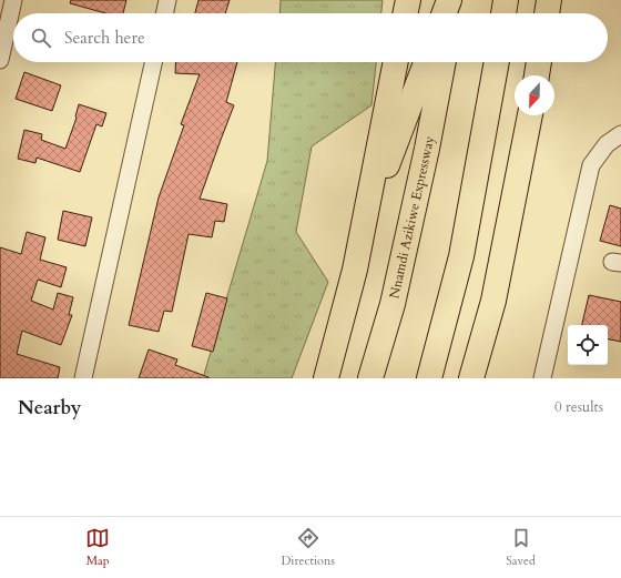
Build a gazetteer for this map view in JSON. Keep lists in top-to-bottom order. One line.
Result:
{"streets":{"highway":["Nnamdi Azikiwe Expressway"]},"north":"bottom","page":{"search":"Search here","heading":["Nearby","0 results"],"nav":["Map","Directions","Saved"]}}
